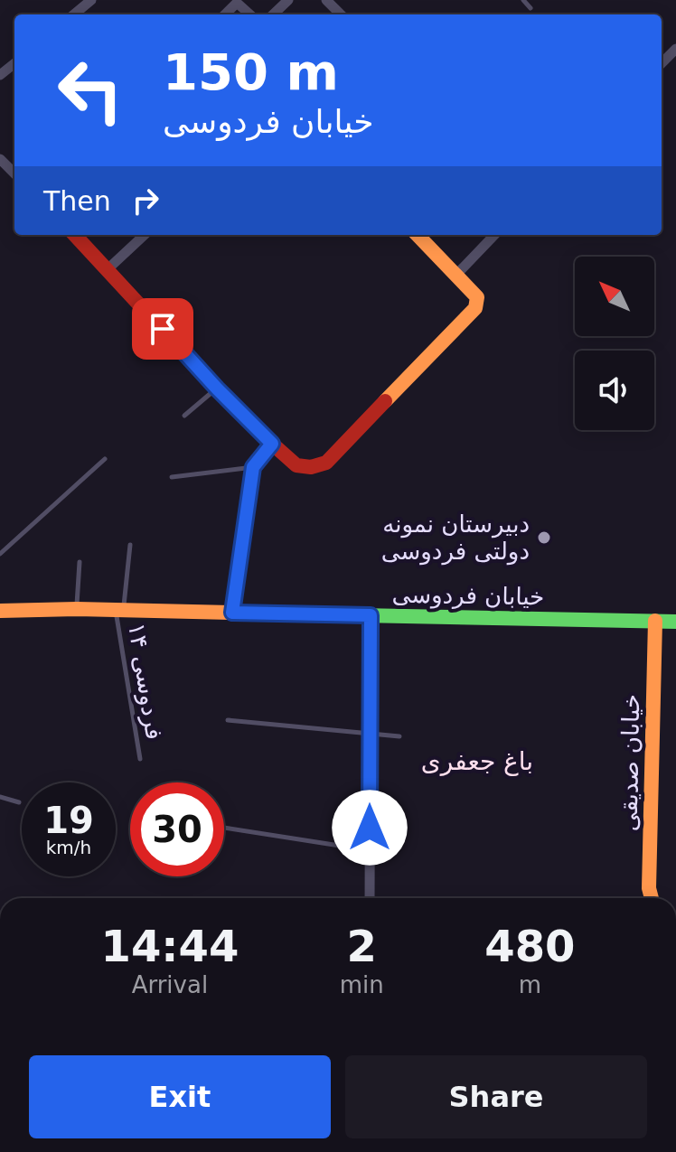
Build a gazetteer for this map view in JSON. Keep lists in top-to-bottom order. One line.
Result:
{"streets":{"street":["خیابان فردوسی","خیابان صدیقی"],"lane":["فردوسی ۱۴"]},"crossings":[["خیابان فردوسی","فردوسی ۱۴"],["خیابان فردوسی","خیابان صدیقی"]],"districts":["باغ جعفری"],"places":["دبیرستان نمونه دولتی فردوسی"],"north":"top left","page":{"turn":["150 m","خیابان فردوسی"],"then":"Then","speed":"19 km/h","limit":"30","eta":["14:44","Arrival","2","min","480","m"],"buttons":["Exit","Share"]}}
